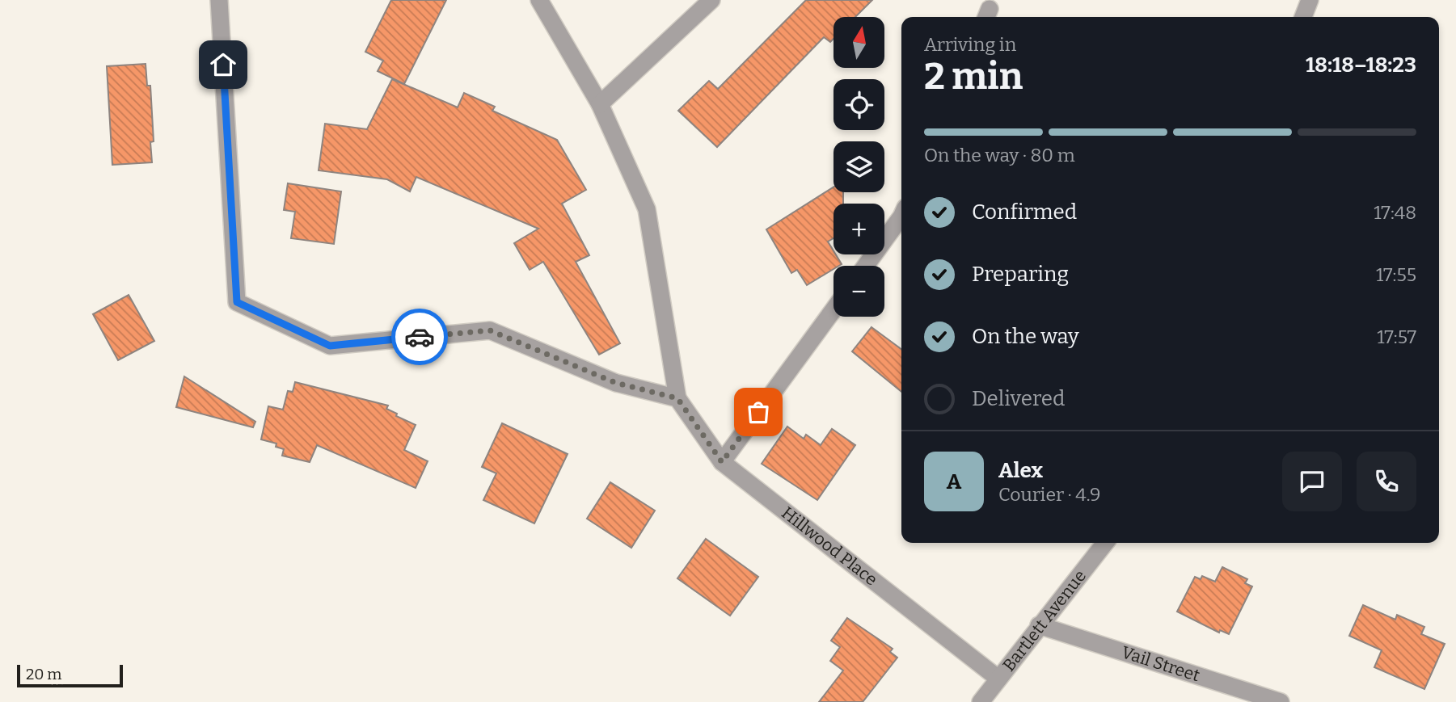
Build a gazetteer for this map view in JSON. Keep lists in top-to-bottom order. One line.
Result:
{"streets":{"street":["Hillwood Place","Bartlett Avenue","Vail Street"]},"crossings":[["Hillwood Place","Bartlett Avenue"],["Bartlett Avenue","Vail Street"]],"scale_bar":"20 m","north":"top","page":{"map_buttons":["+","−"],"heading":["2 min","Arriving in","18:18–18:23"],"panel":["Alex","Courier · 4.9"],"bar":"On the way · 80 m","list":[["Confirmed","17:48"],["Preparing","17:55"],["On the way","17:57"],"Delivered"],"round":"A","scale":"20 m"}}
